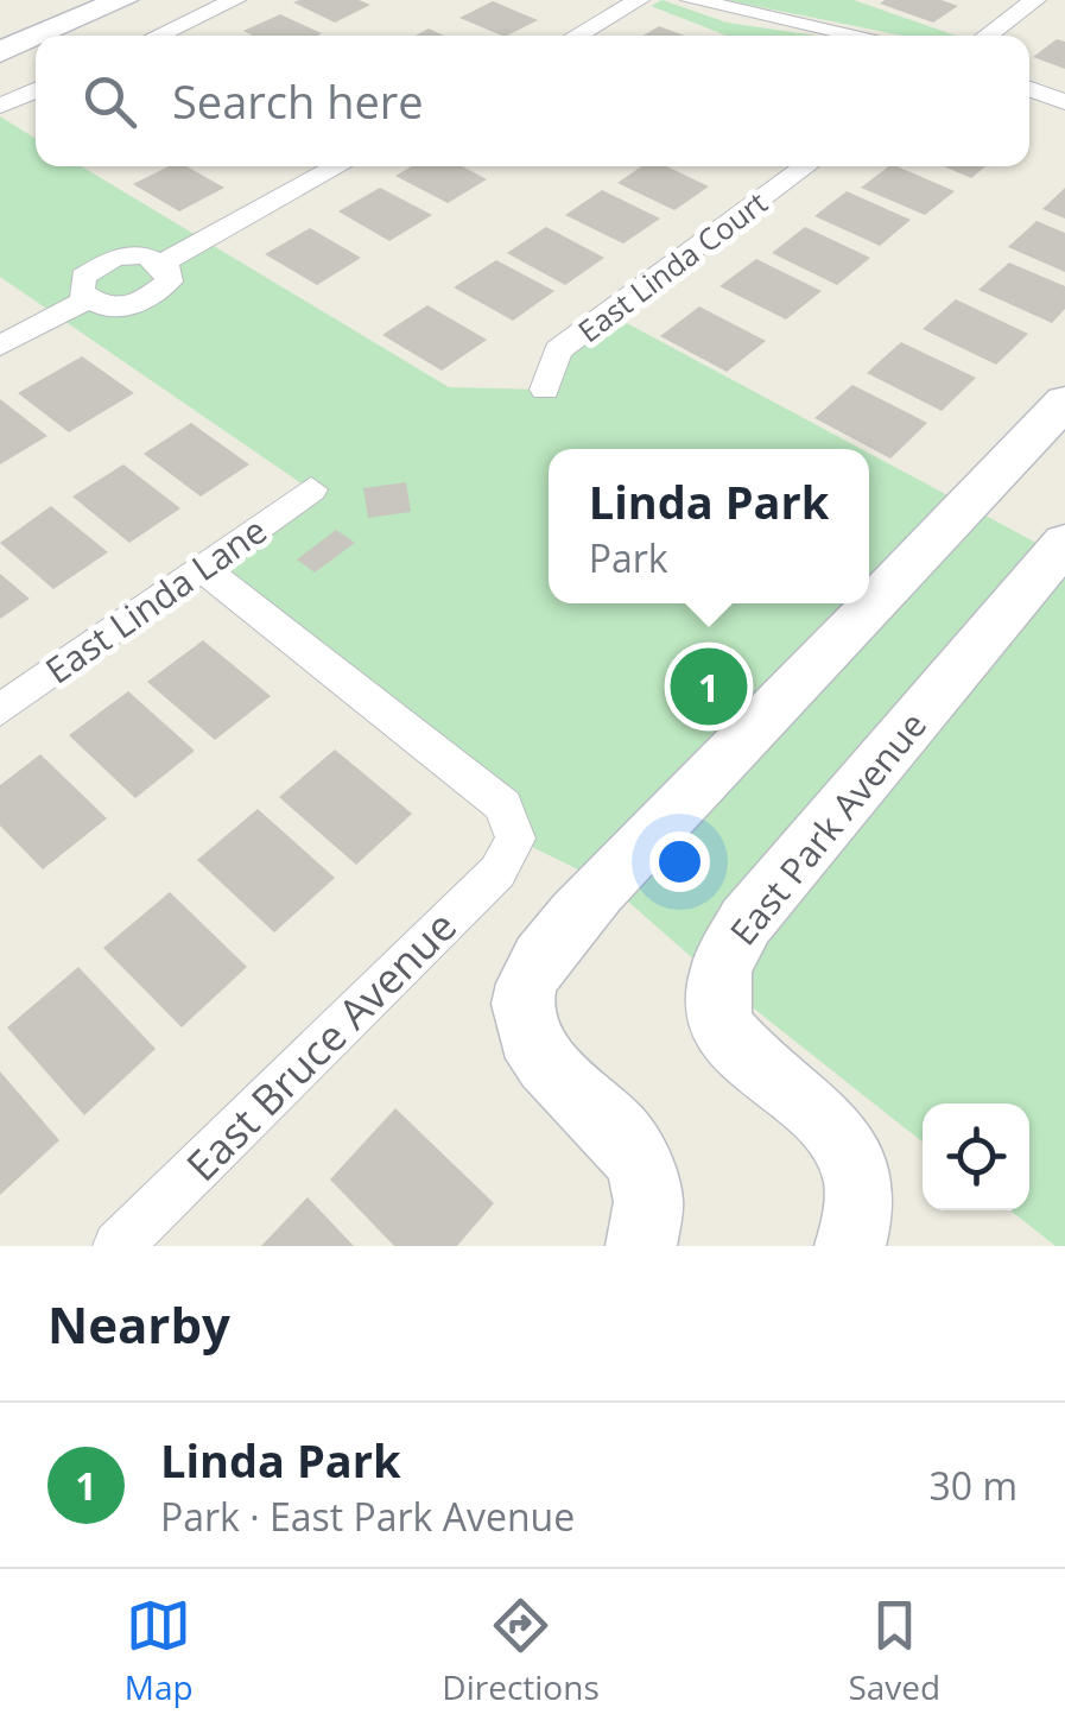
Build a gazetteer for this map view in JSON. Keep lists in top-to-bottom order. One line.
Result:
{"streets":{"street":["East Linda Court","East Linda Lane","East Park Avenue","East Bruce Avenue"]},"crossings":[["East Linda Lane","East Bruce Avenue"]],"page":{"search":"Search here","popup":["Linda Park","Park"],"pins":"1","heading":"Nearby","list":[{"mark":"1","name":"Linda Park","note":"Park · East Park Avenue","value":"30 m"}],"nav":["Map","Directions","Saved"]}}
